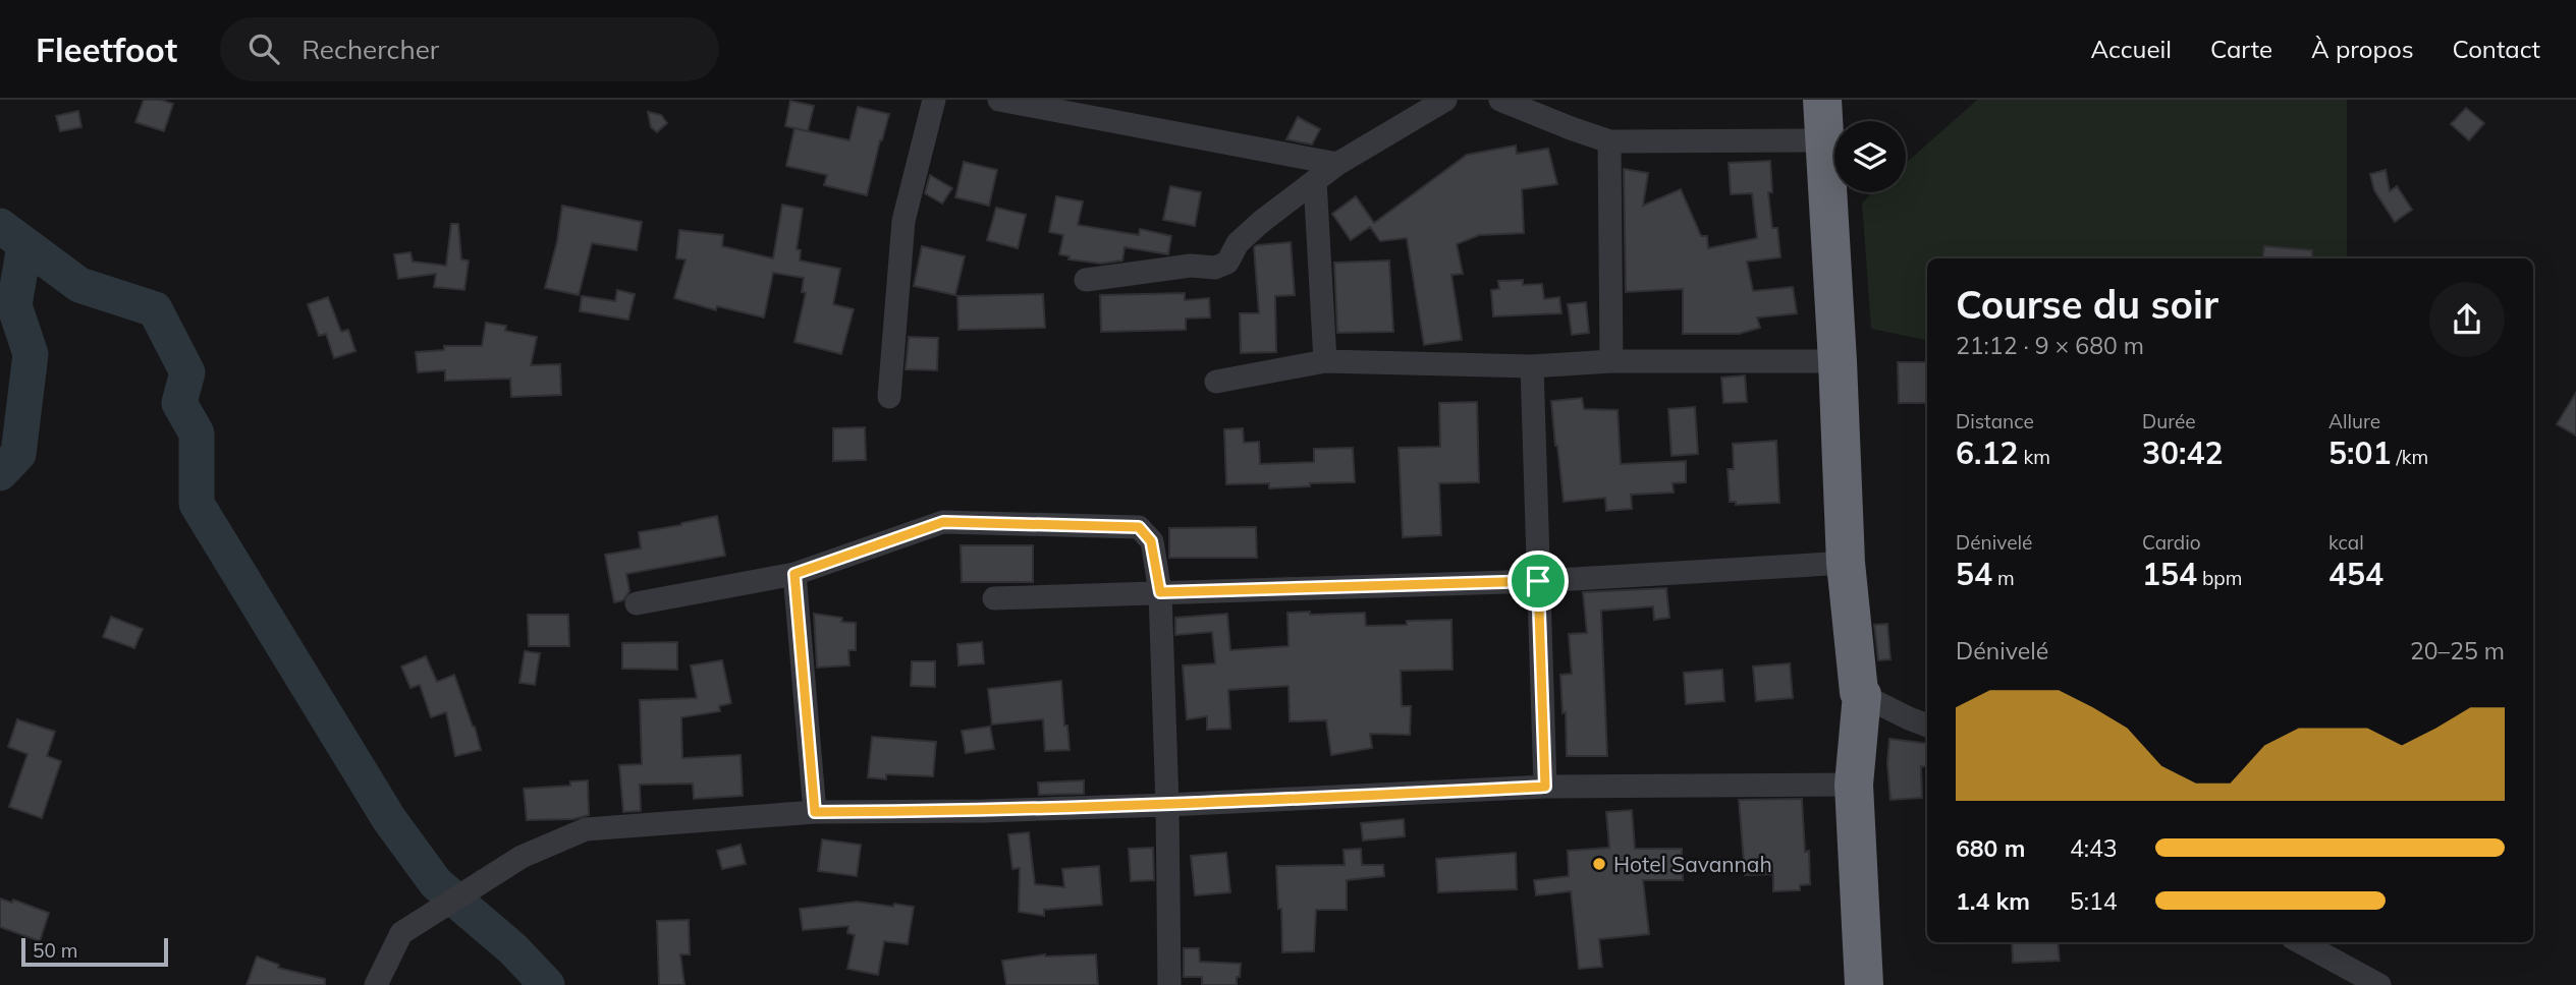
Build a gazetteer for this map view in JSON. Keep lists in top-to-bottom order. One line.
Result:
{"places":["Hotel Savannah"],"scale_bar":"50 m","page":{"header":"Fleetfoot","search":"Rechercher","nav":["Accueil","Carte","À propos","Contact"],"heading":["Course du soir","21:12 · 9 × 680 m"],"stats":[["Distance","6.12 km"],["Durée","30:42"],["Allure","5:01 /km"],["Dénivelé","54 m"],["Cardio","154 bpm"],["kcal","454"]],"chart":["Dénivelé","20–25 m"],"list":[{"name":"680 m","note":"4:43"},{"name":"1.4 km","note":"5:14"}],"scale":"50 m"}}
